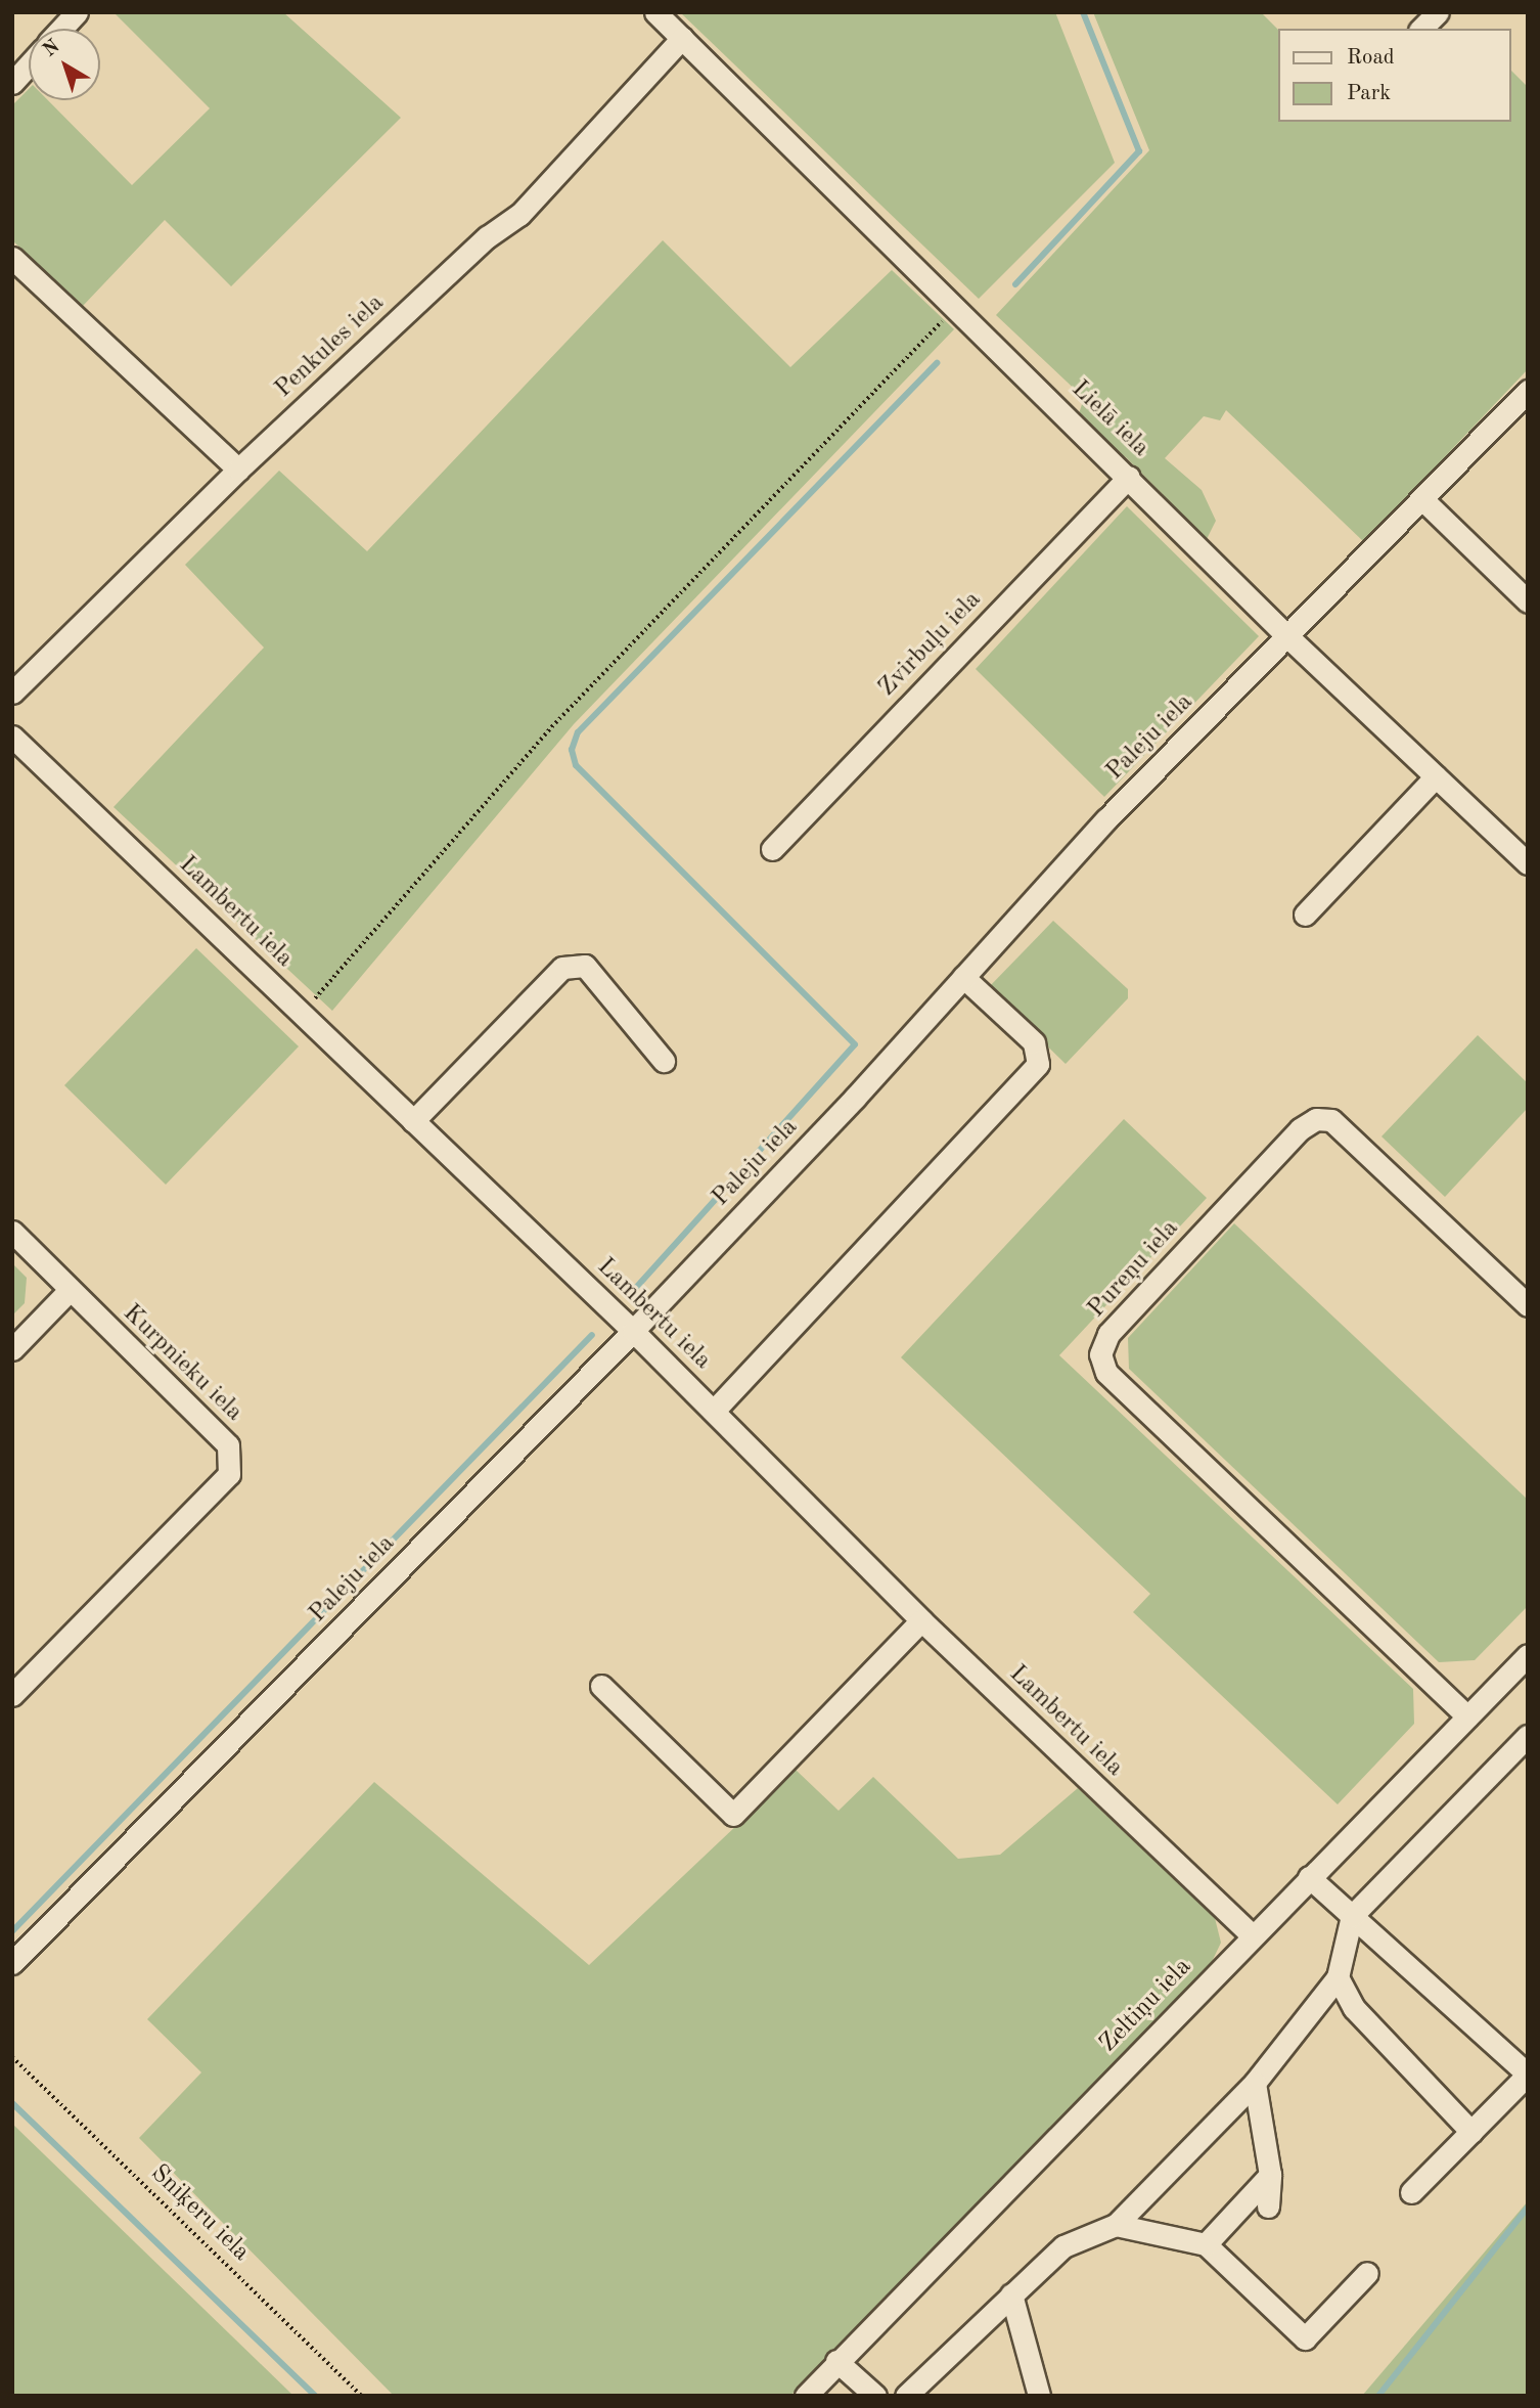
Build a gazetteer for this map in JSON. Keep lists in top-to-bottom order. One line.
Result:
{"streets":{"street":["Penkules iela","Lielā iela","Zvirbuļu iela","Paleju iela","Lambertu iela","Pureņu iela","Kurpnieku iela","Zeltiņu iela"],"path":["Sniķeru iela"]},"crossings":[["Penkules iela","Lielā iela"],["Lielā iela","Zvirbuļu iela"],["Lielā iela","Paleju iela"],["Paleju iela","Lambertu iela"],["Lambertu iela","Zeltiņu iela"],["Pureņu iela","Zeltiņu iela"]],"legend":["Road","Park"],"north":"top left"}
